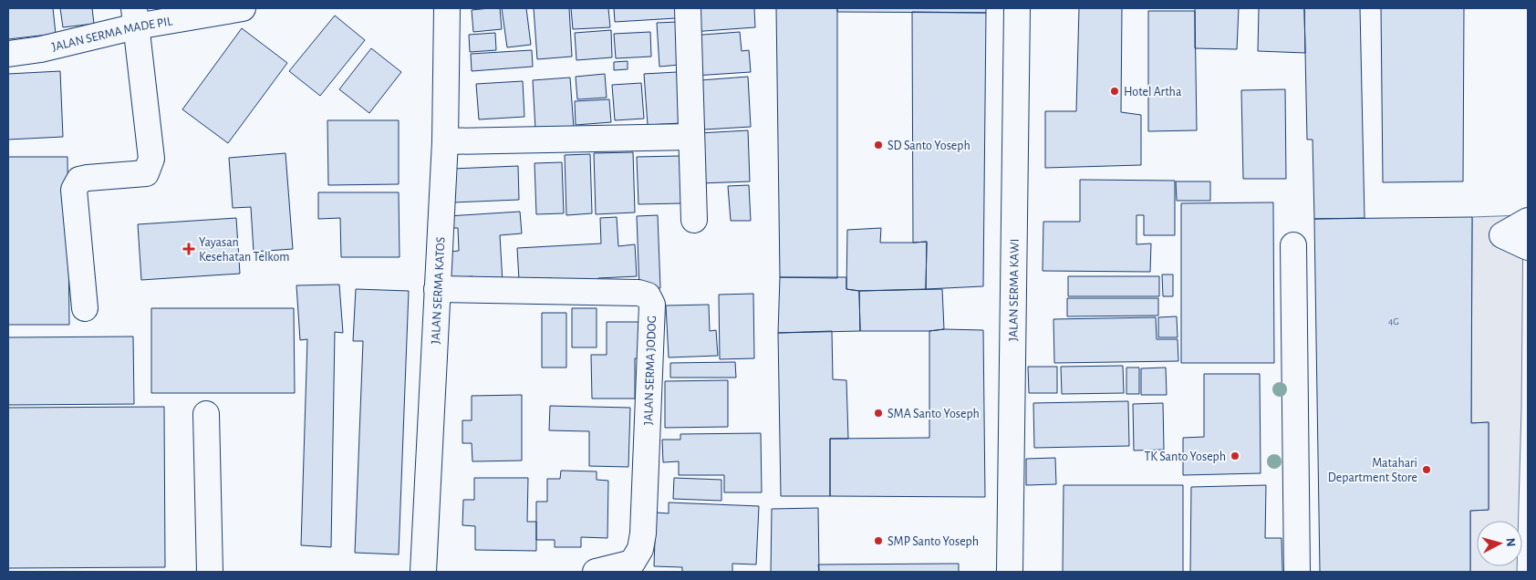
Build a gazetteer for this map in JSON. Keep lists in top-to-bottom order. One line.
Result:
{"streets":{"street":["JALAN SERMA MADE PIL","JALAN SERMA KATOS","JALAN SERMA KAWI","JALAN SERMA JODOG"]},"crossings":[["JALAN SERMA KATOS","JALAN SERMA JODOG"]],"places":{"other":["Hotel Artha","SD Santo Yoseph","SMA Santo Yoseph","TK Santo Yoseph","Matahari Department Store","SMP Santo Yoseph"],"health":["Yayasan Kesehatan Telkom"]},"house_numbers":["4G"],"north":"right"}
